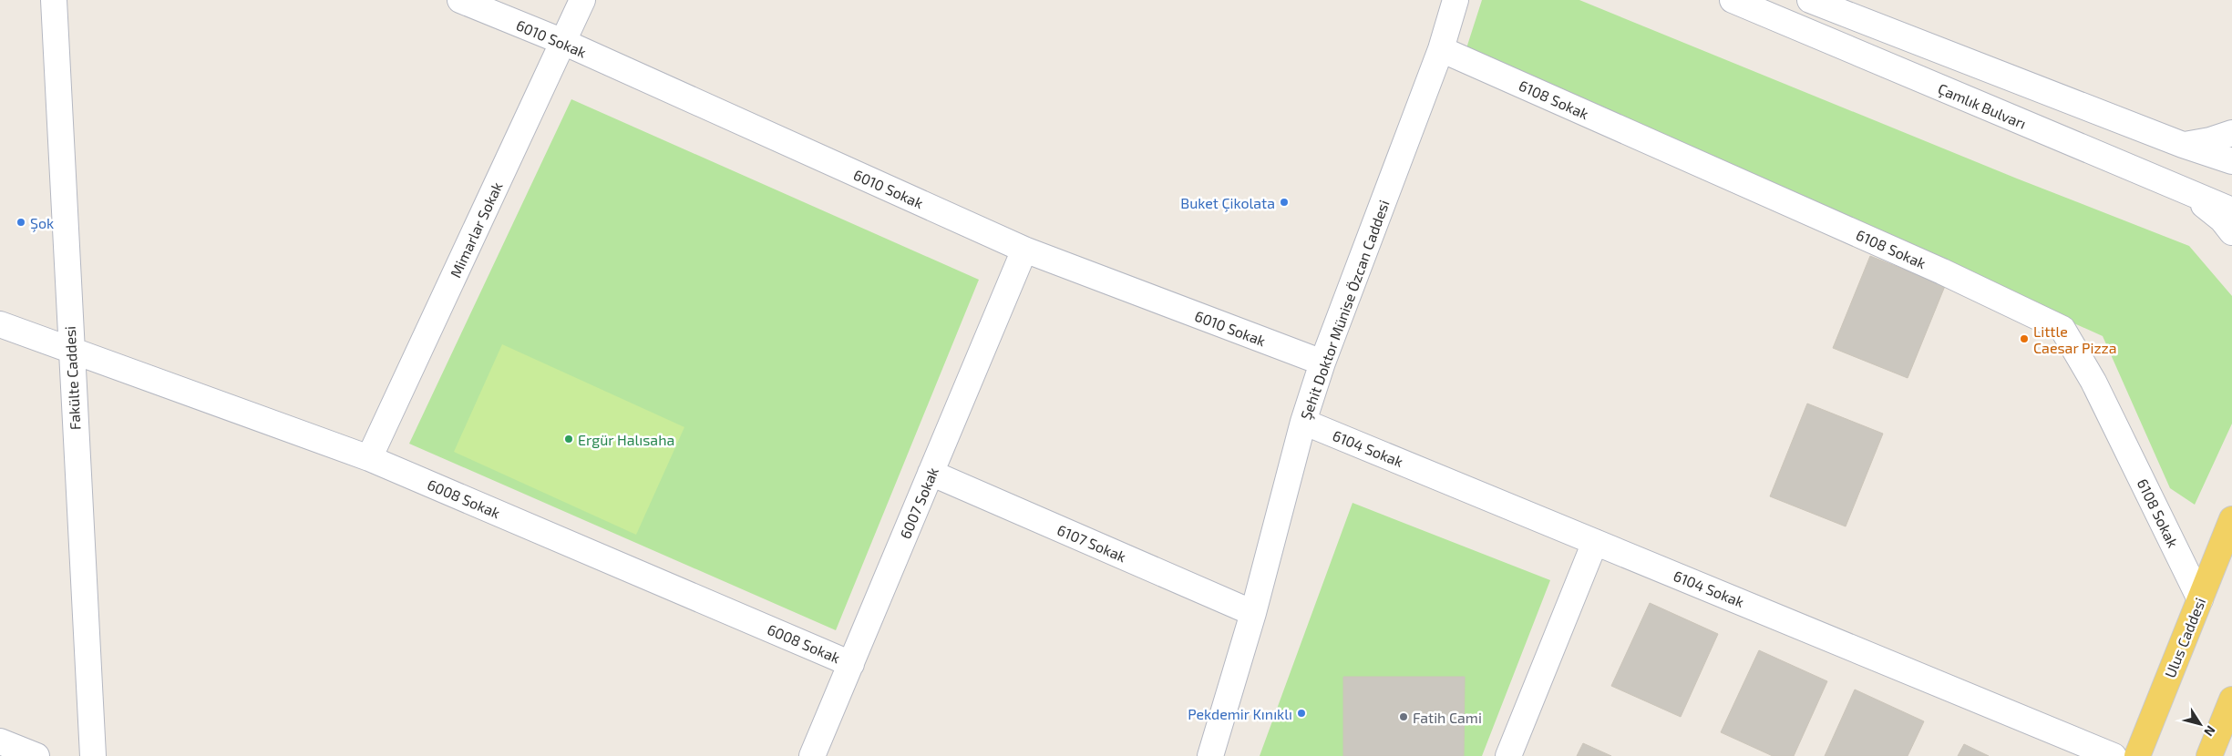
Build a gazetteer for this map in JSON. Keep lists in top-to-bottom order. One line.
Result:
{"streets":{"main road":["Ulus Caddesi"],"street":["6010 Sokak","6108 Sokak","Çamlık Bulvarı","Mimarlar Sokak","Şehit Doktor Münise Özcan Caddesi","Fakülte Caddesi","6104 Sokak","6008 Sokak","6007 Sokak","6107 Sokak"]},"crossings":[["6010 Sokak","Mimarlar Sokak"],["6010 Sokak","Şehit Doktor Münise Özcan Caddesi"],["6010 Sokak","6007 Sokak"],["6108 Sokak","Şehit Doktor Münise Özcan Caddesi"],["6108 Sokak","Ulus Caddesi"],["Mimarlar Sokak","6008 Sokak"],["Şehit Doktor Münise Özcan Caddesi","6104 Sokak"],["Şehit Doktor Münise Özcan Caddesi","6107 Sokak"],["Fakülte Caddesi","6008 Sokak"],["6008 Sokak","6007 Sokak"],["6007 Sokak","6107 Sokak"]],"places":["Buket Çikolata","Şok","Little Caesar Pizza","Ergür Halısaha","Pekdemir Kınıklı","Fatih Cami"],"north":"bottom right"}
